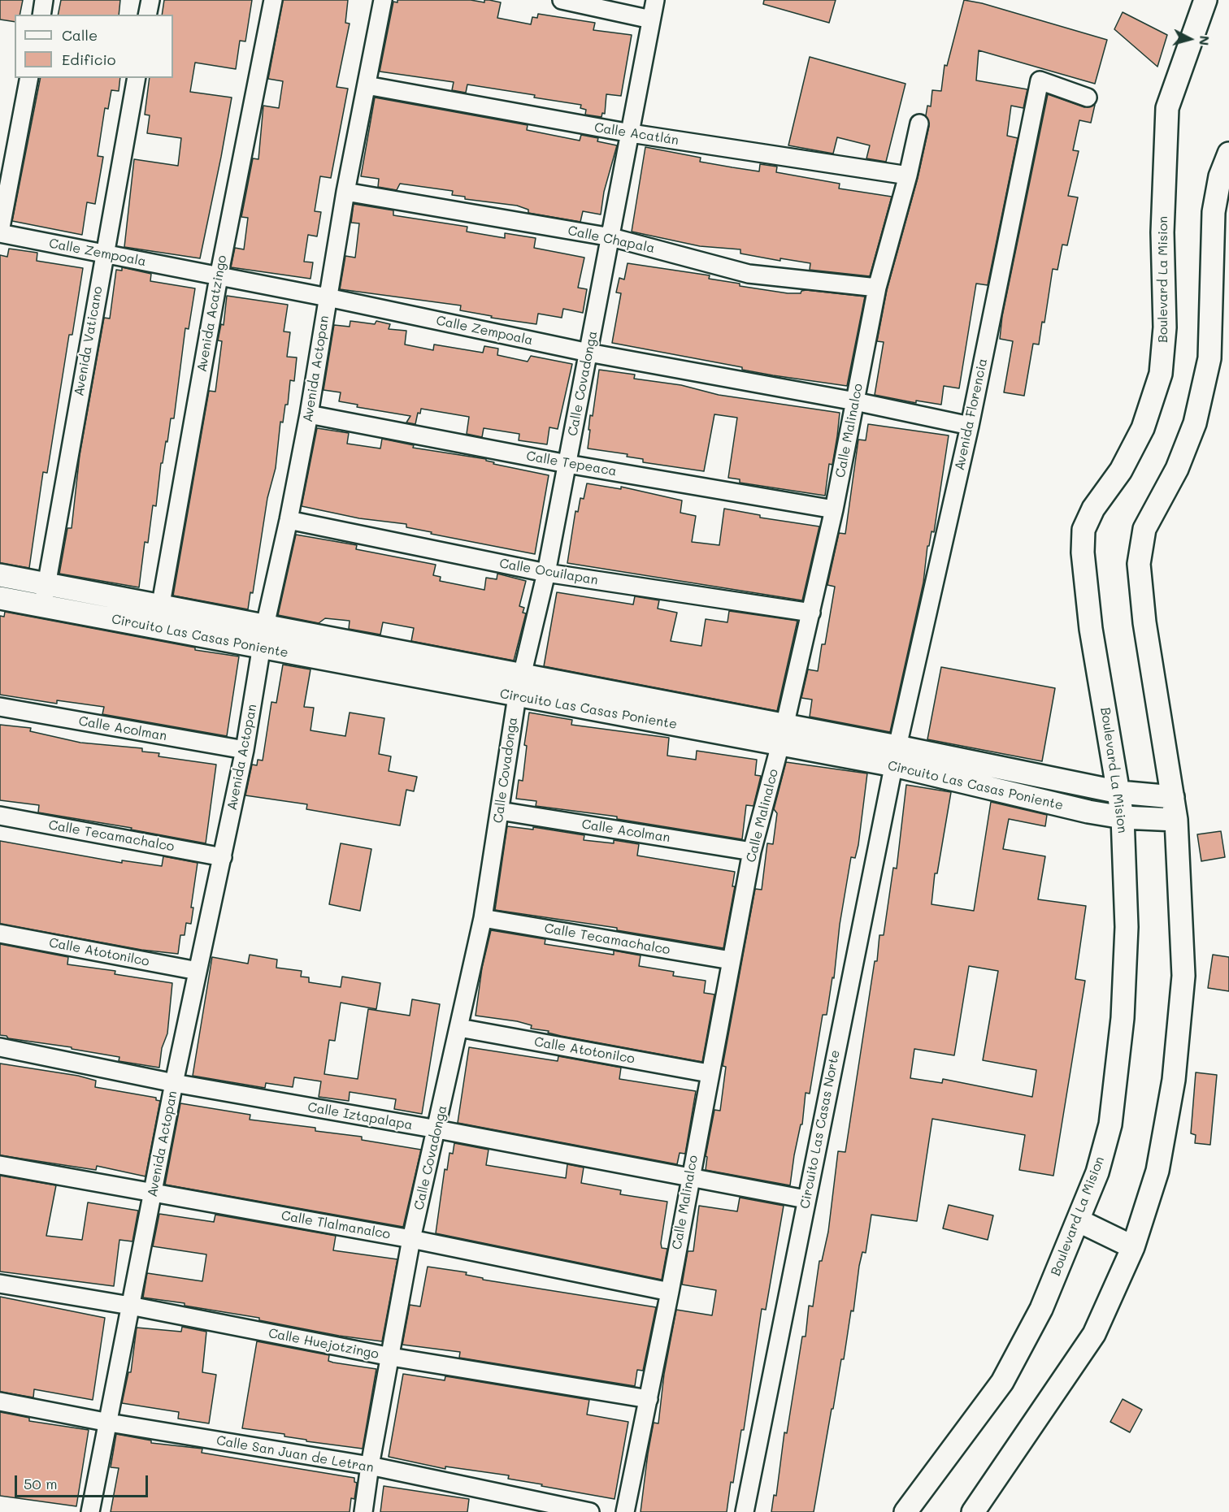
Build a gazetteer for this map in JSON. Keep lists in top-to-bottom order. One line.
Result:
{"streets":{"street":["Calle Acatlán","Calle Chapala","Calle Zempoala","Boulevard La Mision","Avenida Acatzingo","Avenida Vaticano","Avenida Actopan","Calle Covadonga","Avenida Florencia","Calle Malinalco","Calle Tepeaca","Calle Ocuilapan","Circuito Las Casas Poniente","Calle Acolman","Calle Tecamachalco","Calle Atotonilco","Calle Iztapalapa","Circuito Las Casas Norte","Calle Tlalmanalco","Calle Huejotzingo","Calle San Juan de Letran"]},"crossings":[["Calle Acatlán","Avenida Actopan"],["Calle Acatlán","Calle Covadonga"],["Calle Acatlán","Calle Malinalco"],["Calle Chapala","Avenida Actopan"],["Calle Chapala","Calle Covadonga"],["Calle Chapala","Calle Malinalco"],["Calle Zempoala","Avenida Acatzingo"],["Calle Zempoala","Avenida Vaticano"],["Calle Zempoala","Avenida Actopan"],["Calle Zempoala","Calle Covadonga"],["Calle Zempoala","Avenida Florencia"],["Calle Zempoala","Calle Malinalco"],["Boulevard La Mision","Circuito Las Casas Poniente"],["Avenida Acatzingo","Circuito Las Casas Poniente"],["Avenida Vaticano","Circuito Las Casas Poniente"],["Avenida Actopan","Calle Tepeaca"],["Avenida Actopan","Calle Ocuilapan"],["Avenida Actopan","Circuito Las Casas Poniente"],["Avenida Actopan","Calle Acolman"],["Avenida Actopan","Calle Tecamachalco"],["Avenida Actopan","Calle Atotonilco"],["Avenida Actopan","Calle Iztapalapa"],["Avenida Actopan","Calle Tlalmanalco"],["Avenida Actopan","Calle Huejotzingo"],["Avenida Actopan","Calle San Juan de Letran"],["Calle Covadonga","Calle Tepeaca"],["Calle Covadonga","Calle Ocuilapan"],["Calle Covadonga","Circuito Las Casas Poniente"],["Calle Covadonga","Calle Acolman"],["Calle Covadonga","Calle Tecamachalco"],["Calle Covadonga","Calle Atotonilco"],["Calle Covadonga","Calle Iztapalapa"],["Calle Covadonga","Calle Tlalmanalco"],["Calle Covadonga","Calle Huejotzingo"],["Calle Covadonga","Calle San Juan de Letran"],["Avenida Florencia","Circuito Las Casas Poniente"],["Avenida Florencia","Circuito Las Casas Norte"],["Calle Malinalco","Calle Tepeaca"],["Calle Malinalco","Calle Ocuilapan"],["Calle Malinalco","Circuito Las Casas Poniente"],["Calle Malinalco","Calle Acolman"],["Calle Malinalco","Calle Tecamachalco"],["Calle Malinalco","Calle Atotonilco"],["Calle Malinalco","Calle Iztapalapa"],["Calle Malinalco","Calle Tlalmanalco"],["Calle Malinalco","Calle Huejotzingo"],["Circuito Las Casas Poniente","Circuito Las Casas Norte"],["Calle Iztapalapa","Circuito Las Casas Norte"]],"legend":["Calle","Edificio"],"scale_bar":"50 m","north":"right"}
